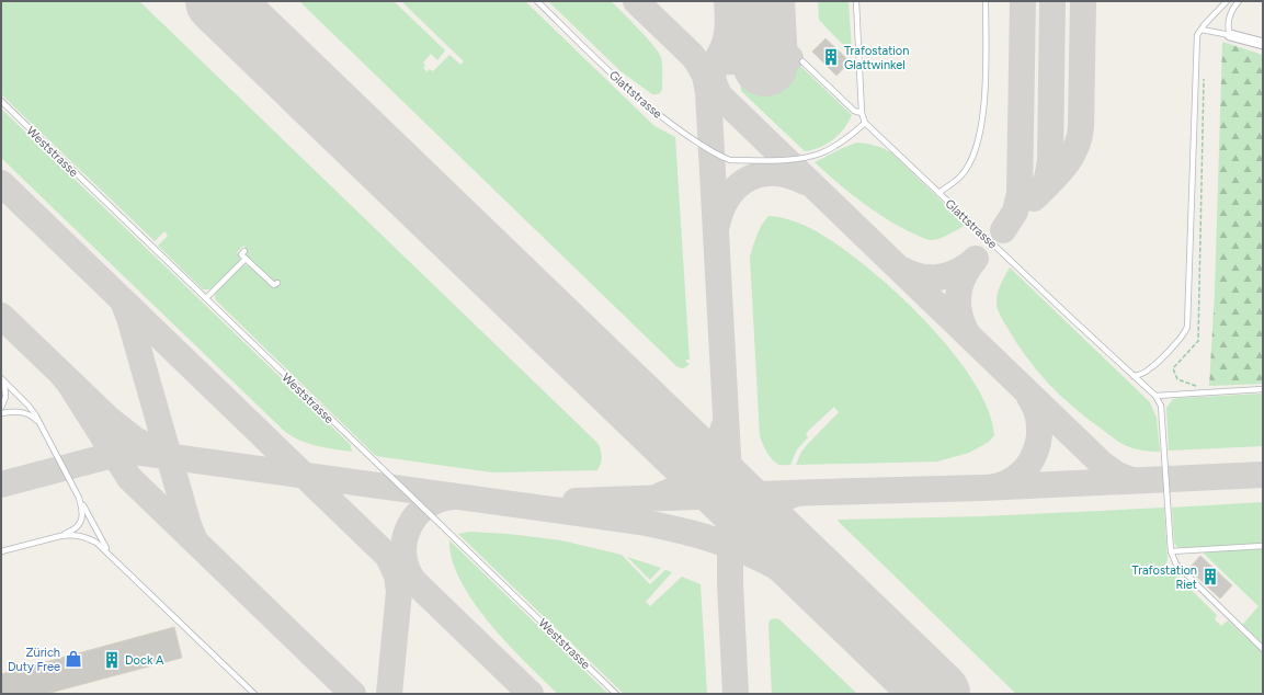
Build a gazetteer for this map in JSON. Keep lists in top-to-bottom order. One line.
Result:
{"streets":{"lane":["Glattstrasse","Weststrasse"]},"places":{"building":["Trafostation Glattwinkel","Trafostation Riet","Dock A"],"shop":["Zürich Duty Free"]}}
